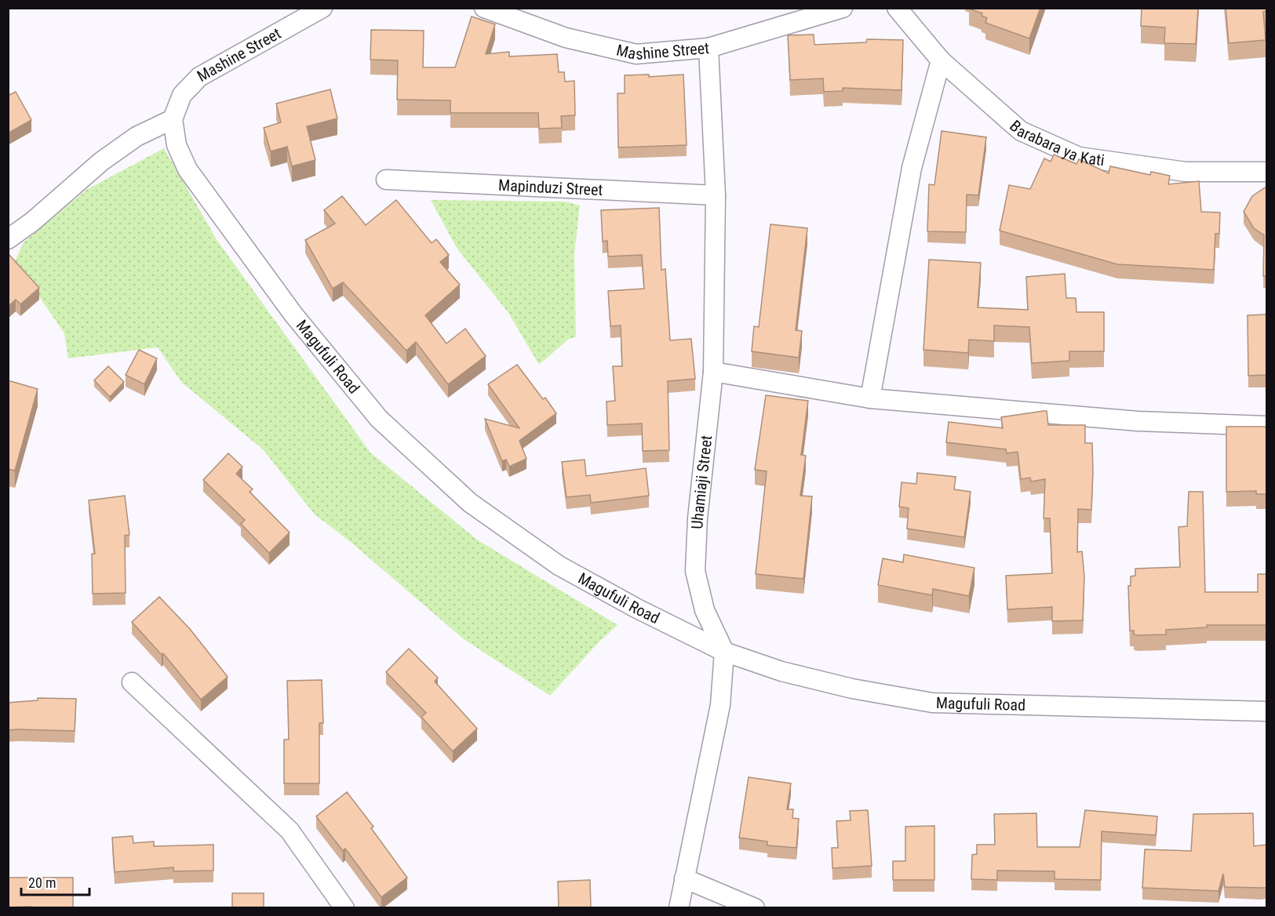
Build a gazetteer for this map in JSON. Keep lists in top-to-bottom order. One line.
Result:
{"streets":{"street":["Mashine Street","Barabara ya Kati","Mapinduzi Street","Magufuli Road","Uhamiaji Street"]},"crossings":[["Mashine Street","Magufuli Road"],["Mashine Street","Uhamiaji Street"],["Mapinduzi Street","Uhamiaji Street"],["Magufuli Road","Uhamiaji Street"]],"scale_bar":"20 m"}
